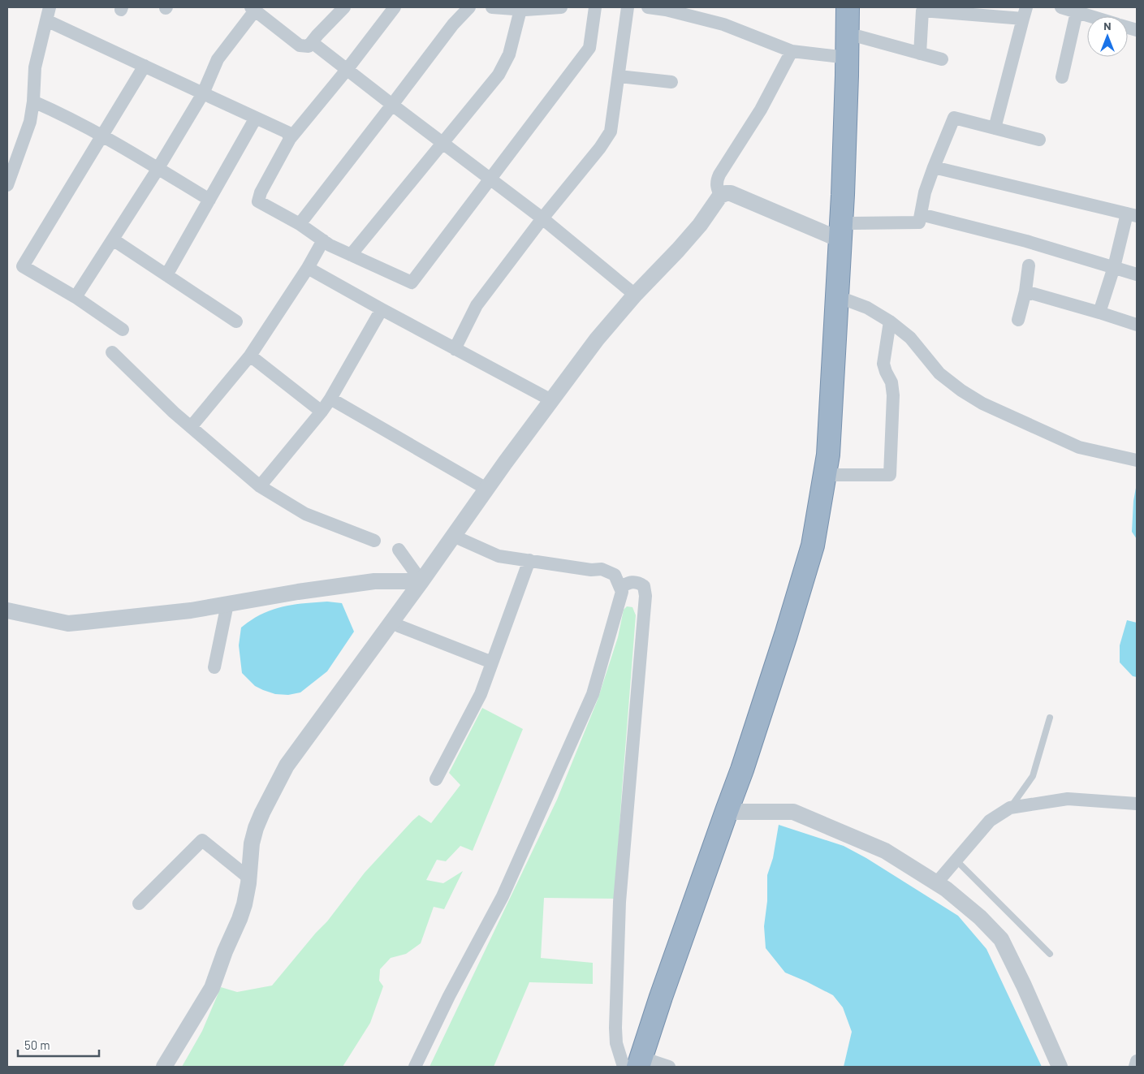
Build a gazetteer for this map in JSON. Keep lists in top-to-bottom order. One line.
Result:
{"scale_bar":"50 m","north":"top"}
